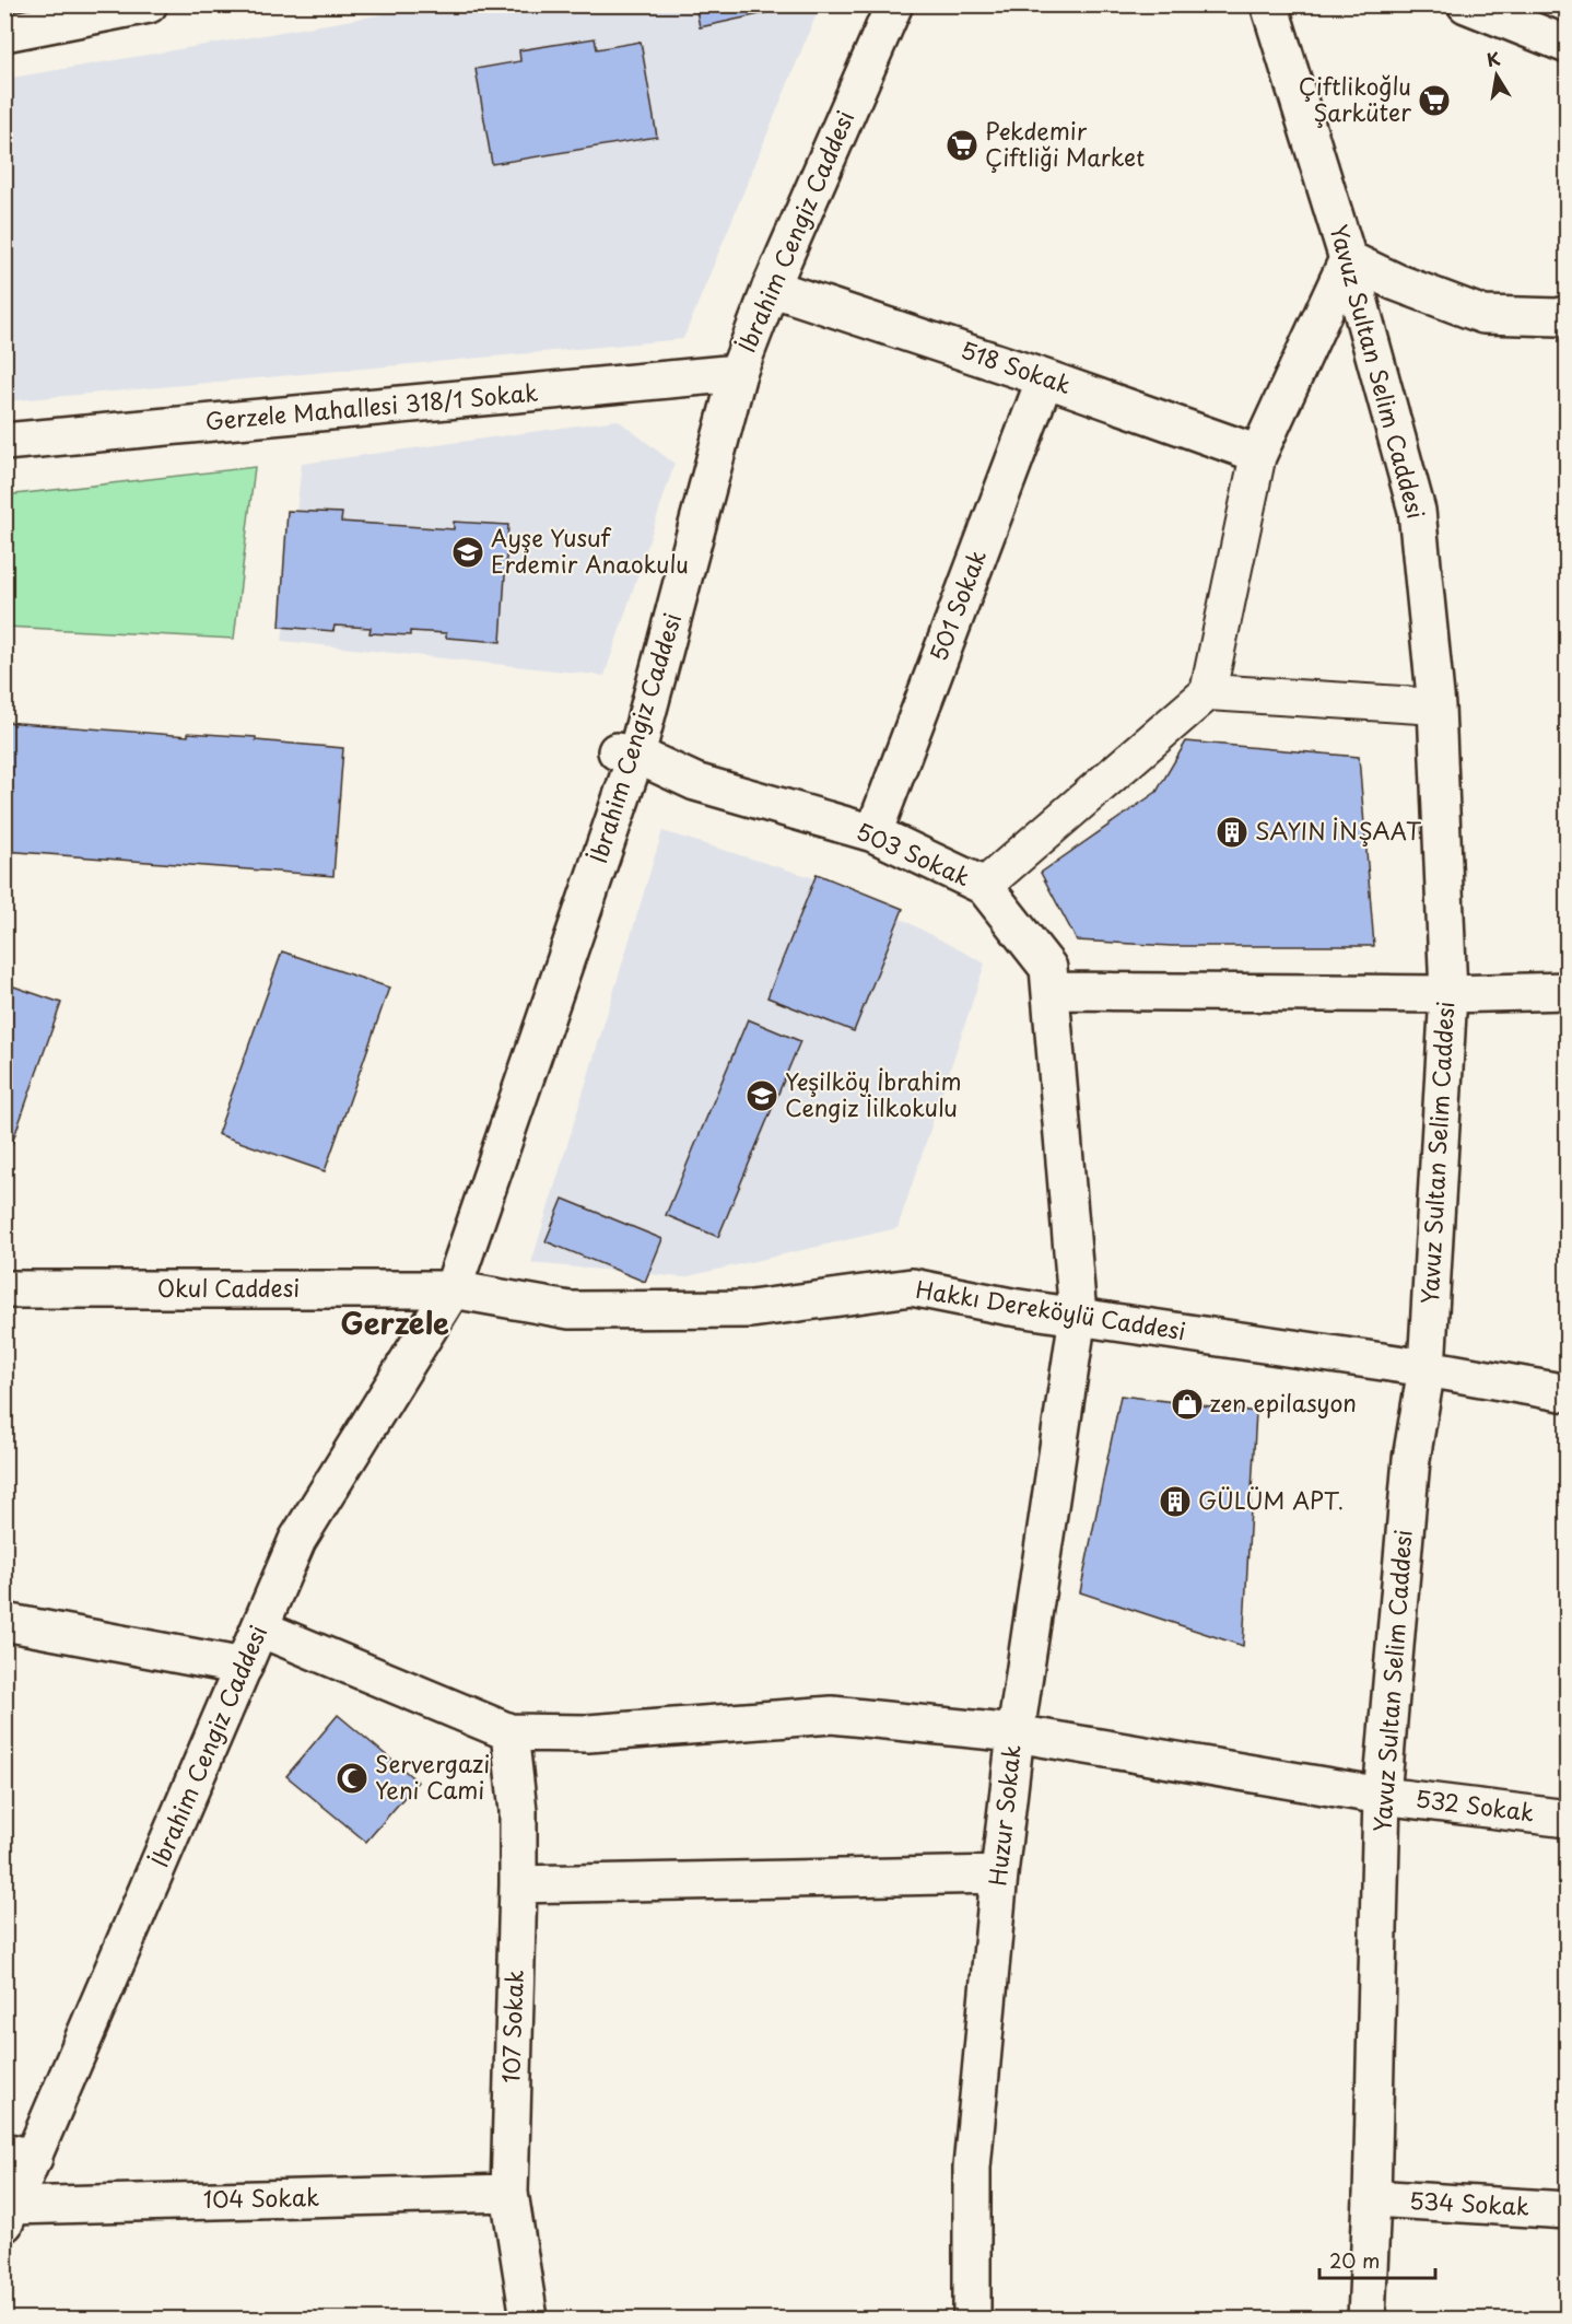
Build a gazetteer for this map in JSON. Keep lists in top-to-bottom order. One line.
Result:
{"streets":{"street":["İbrahim Cengiz Caddesi","518 Sokak","Yavuz Sultan Selim Caddesi","Gerzele Mahallesi 318/1 Sokak","501 Sokak","503 Sokak","Okul Caddesi","Hakkı Dereköylü Caddesi","532 Sokak","Huzur Sokak","107 Sokak","104 Sokak","534 Sokak"]},"crossings":[["İbrahim Cengiz Caddesi","518 Sokak"],["İbrahim Cengiz Caddesi","Gerzele Mahallesi 318/1 Sokak"],["İbrahim Cengiz Caddesi","503 Sokak"],["İbrahim Cengiz Caddesi","Okul Caddesi"],["İbrahim Cengiz Caddesi","Hakkı Dereköylü Caddesi"],["İbrahim Cengiz Caddesi","104 Sokak"],["518 Sokak","501 Sokak"],["Yavuz Sultan Selim Caddesi","Hakkı Dereköylü Caddesi"],["Yavuz Sultan Selim Caddesi","532 Sokak"],["Yavuz Sultan Selim Caddesi","534 Sokak"],["501 Sokak","503 Sokak"],["503 Sokak","Hakkı Dereköylü Caddesi"],["503 Sokak","Huzur Sokak"],["Okul Caddesi","Hakkı Dereköylü Caddesi"],["Hakkı Dereköylü Caddesi","Huzur Sokak"],["532 Sokak","Huzur Sokak"],["532 Sokak","107 Sokak"],["107 Sokak","104 Sokak"]],"districts":["Gerzele"],"places":{"supermarket":["Çiftlikoğlu Şarküter","Pekdemir Çiftliği Market"],"school or university":["Ayşe Yusuf Erdemir Anaokulu","Yeşilköy İbrahim Cengiz İilkokulu"],"building":["SAYIN İNŞAAT","GÜLÜM APT."],"shop":["zen epilasyon"],"mosque":["Servergazi Yeni Cami"]},"scale_bar":"20 m","north":"top"}
